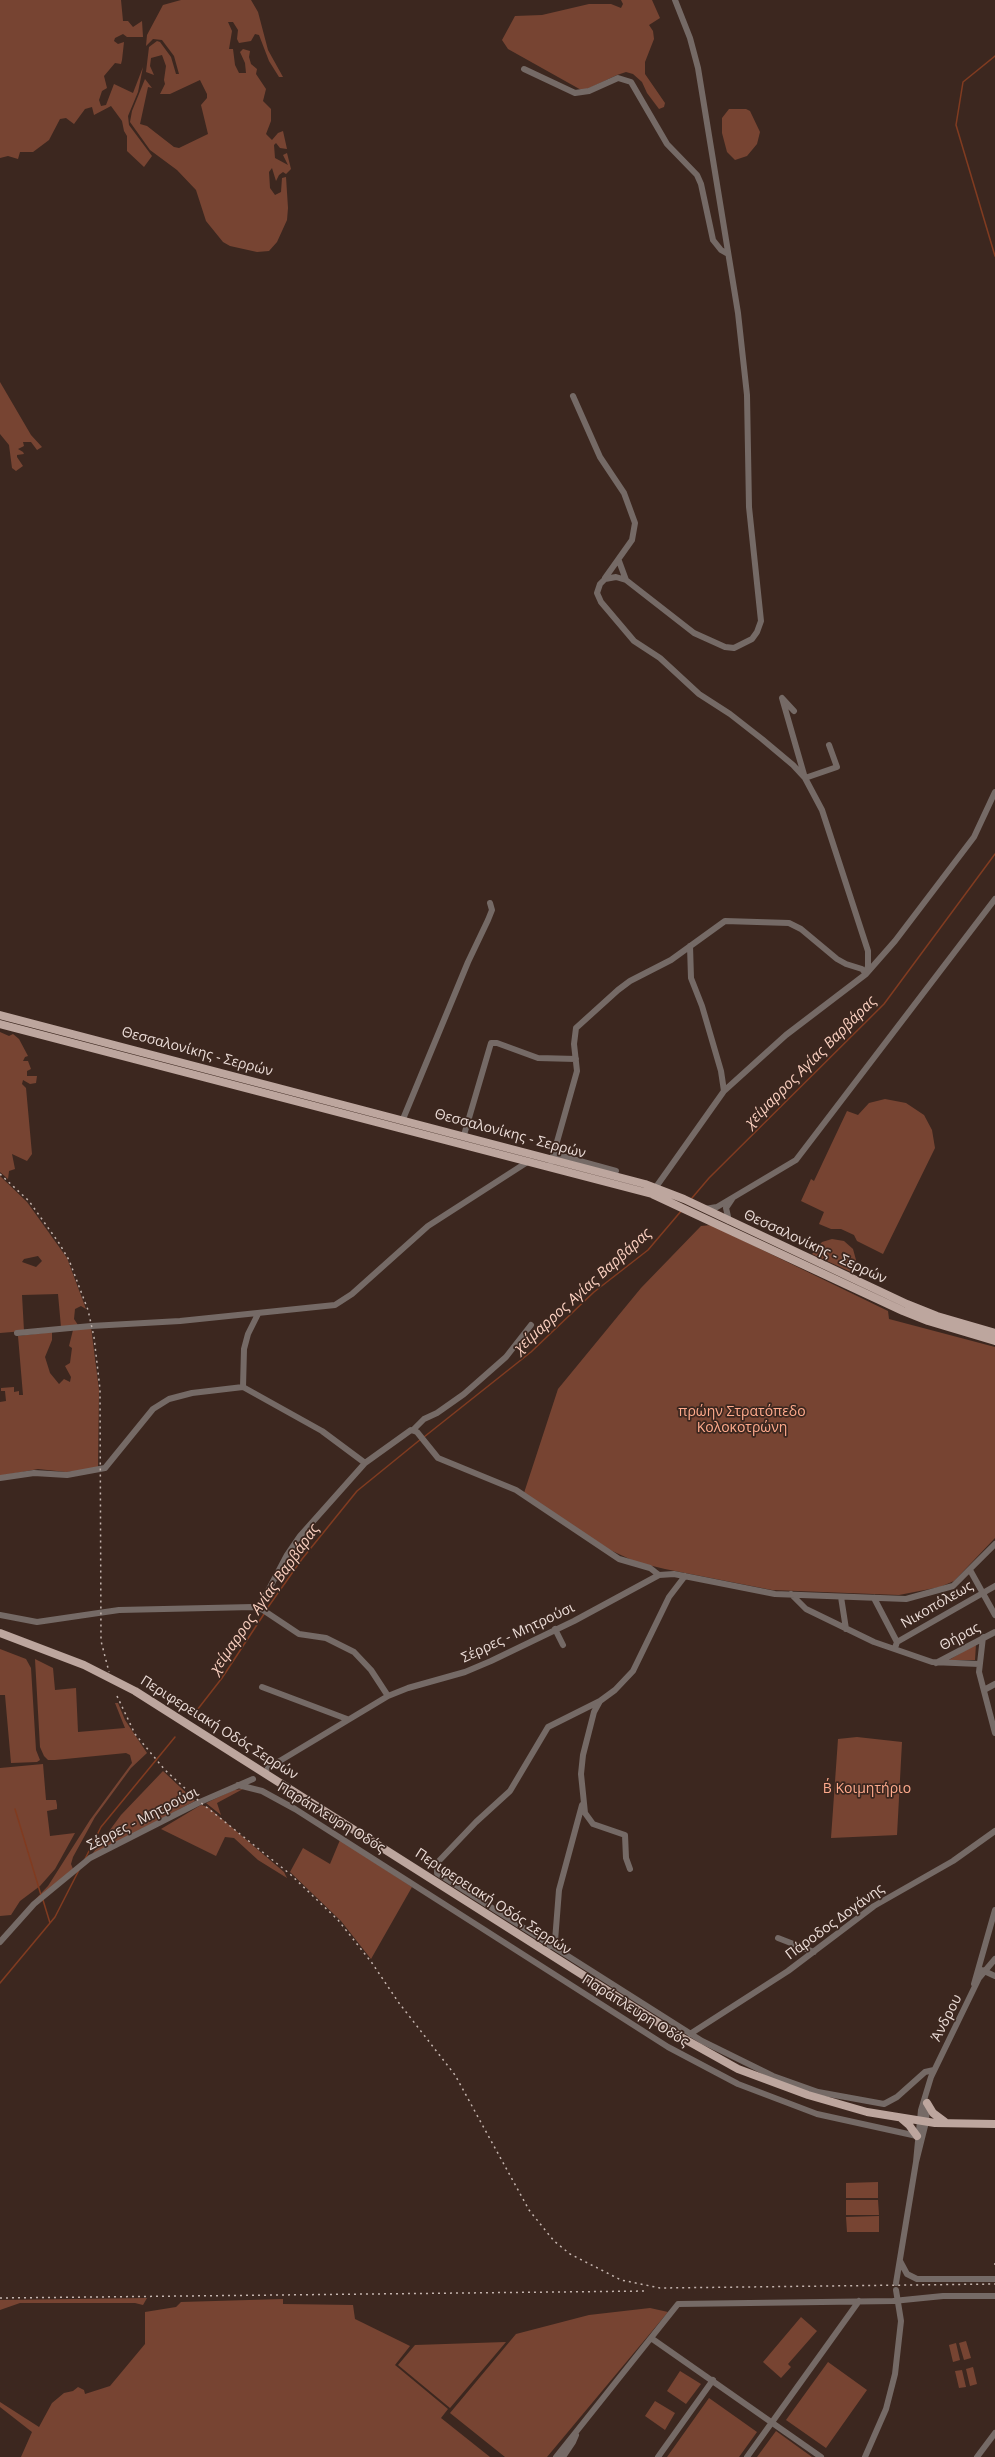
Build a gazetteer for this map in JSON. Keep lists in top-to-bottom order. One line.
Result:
{"streets":{"main road":["Θεσσαλονίκης - Σερρών","Περιφερειακή Οδός Σερρών"],"street":["Νικοπόλεως","Σέρρες - Μητρούσι","Θήρας","Παράπλευρη Οδός","Πάροδος Δογάνης","Άνδρου"]},"crossings":[["Σέρρες - Μητρούσι","Παράπλευρη Οδός"],["Περιφερειακή Οδός Σερρών","Άνδρου"]],"water":["χείμαρρος Αγίας Βαρβάρας"],"parks":["πρώην Στρατόπεδο Κολοκοτρώνη","Β΄ Κοιμητήριο"]}
